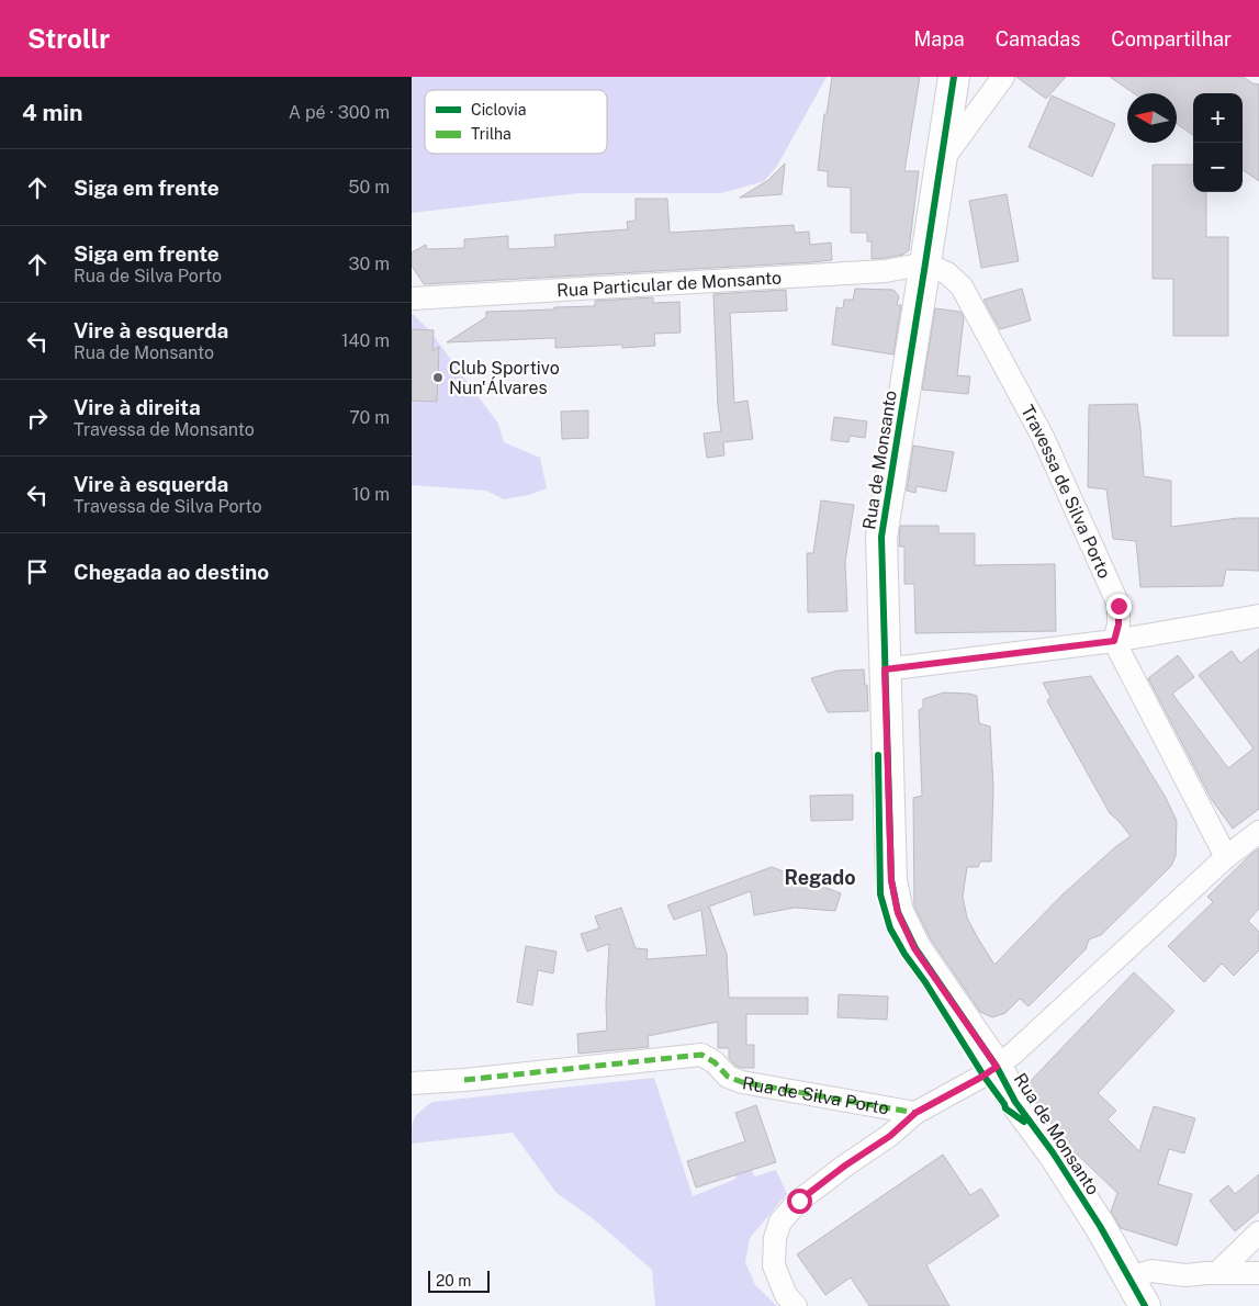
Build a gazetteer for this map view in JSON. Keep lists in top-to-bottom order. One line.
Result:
{"streets":{"street":["Rua Particular de Monsanto","Rua de Monsanto","Travessa de Silva Porto","Rua de Silva Porto"]},"crossings":[["Rua Particular de Monsanto","Rua de Monsanto"],["Rua Particular de Monsanto","Travessa de Silva Porto"],["Rua de Monsanto","Travessa de Silva Porto"]],"districts":["Regado"],"places":["Club Sportivo Nun'Álvares"],"legend":["Ciclovia","Trilha"],"scale_bar":"20 m","north":"left","page":{"header":"Strollr","nav":["Mapa","Camadas","Compartilhar"],"heading":["4 min","A pé · 300 m"],"map_buttons":["+","−"],"list":[["Siga em frente","50 m"],["Siga em frente","Rua de Silva Porto","30 m"],["Vire à esquerda","Rua de Monsanto","140 m"],["Vire à direita","Travessa de Monsanto","70 m"],["Vire à esquerda","Travessa de Silva Porto","10 m"],"Chegada ao destino"],"scale":"20 m"}}
